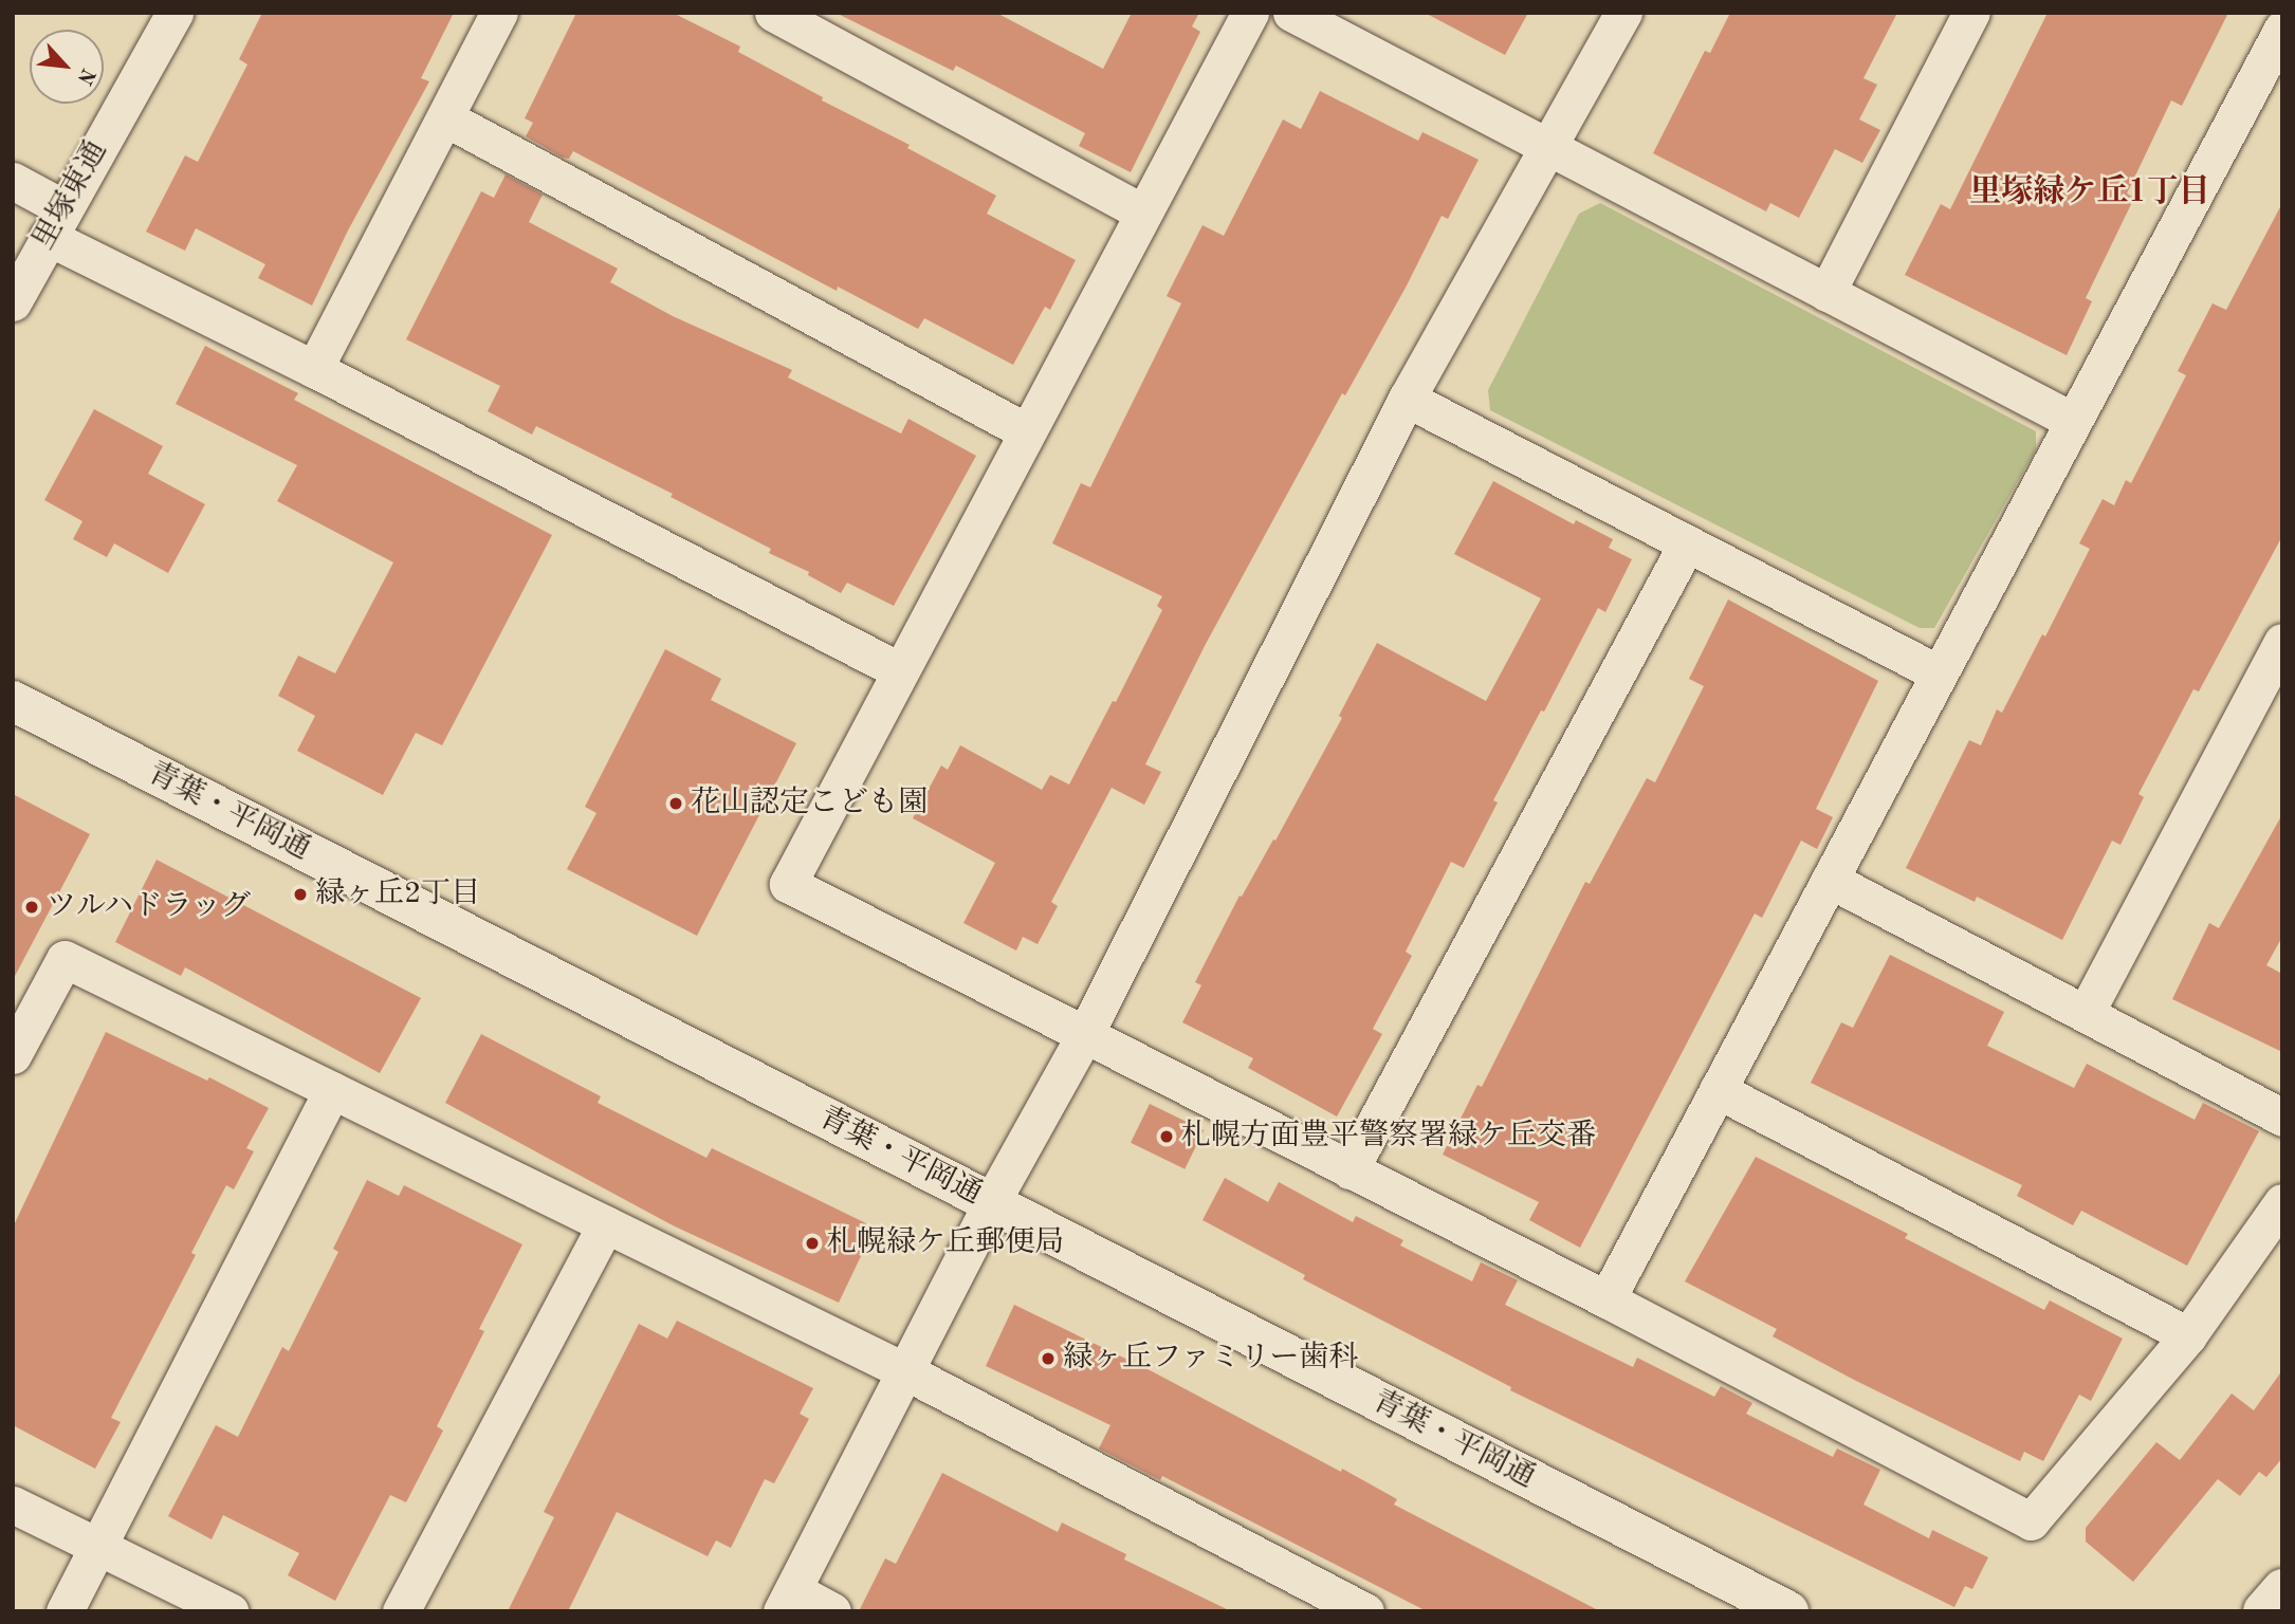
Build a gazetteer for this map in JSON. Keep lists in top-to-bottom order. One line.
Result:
{"streets":{"street":["里塚東通","青葉・平岡通"]},"districts":["里塚緑ケ丘1丁目"],"places":["花山認定こども園","緑ヶ丘2丁目","ツルハドラッグ","札幌方面豊平警察署緑ケ丘交番","札幌緑ケ丘郵便局","緑ヶ丘ファミリー歯科"],"north":"bottom right"}
